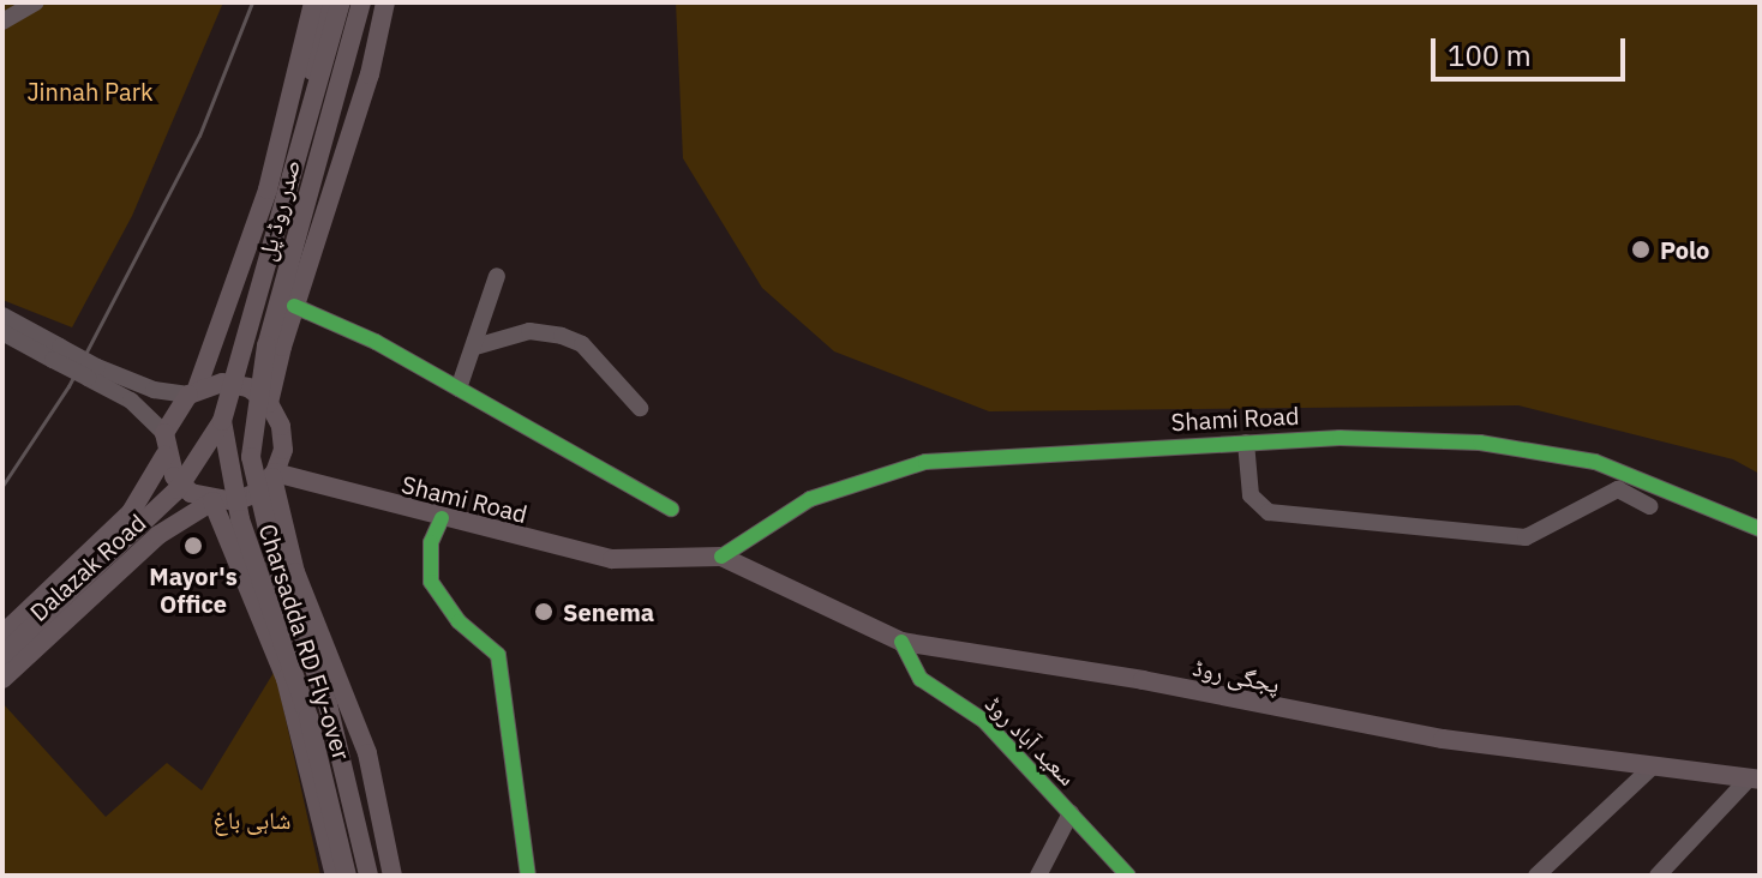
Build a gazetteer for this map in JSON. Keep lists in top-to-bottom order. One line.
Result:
{"streets":{"main road":["صدر روڈ پل","Shami Road","Dalazak Road","Charsadda RD Fly-over","پجگی روڈ"],"street":["سعید آباد روڈ"]},"crossings":[["صدر روڈ پل","Charsadda RD Fly-over"],["Shami Road","Dalazak Road"],["Shami Road","پجگی روڈ"],["پجگی روڈ","سعید آباد روڈ"]],"parks":["Jinnah Park","شاہی باغ"],"places":["Polo","Mayor's Office","Senema"],"scale_bar":"100 m"}
